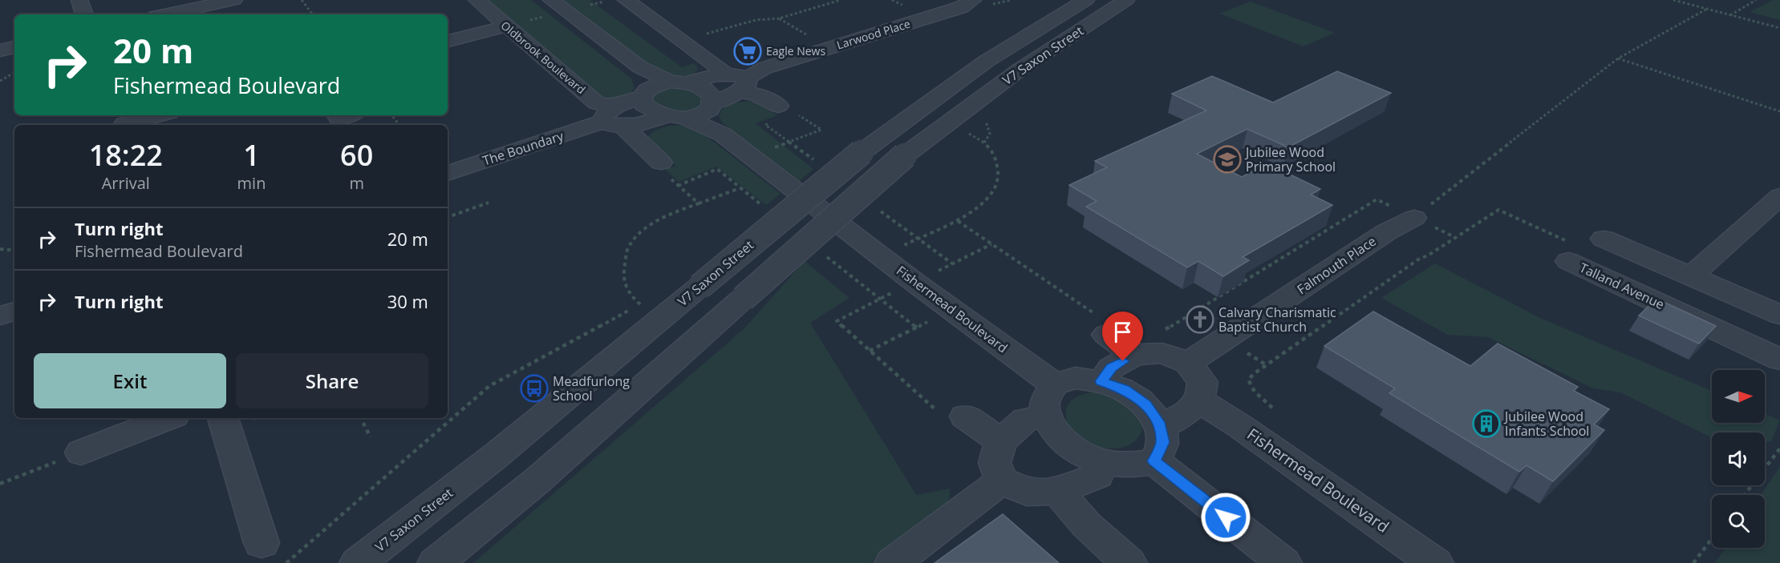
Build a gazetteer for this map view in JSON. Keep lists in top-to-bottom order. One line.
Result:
{"streets":{"street":["Larwood Place","V7 Saxon Street","Oldbrook Boulevard","The Boundary","Falmouth Place","Talland Avenue","Fishermead Boulevard"]},"crossings":[["Oldbrook Boulevard","The Boundary"]],"places":{"supermarket":["Eagle News"],"school or university":["Jubilee Wood Primary School"],"church":["Calvary Charismatic Baptist Church"],"bus stop":["Meadfurlong School"],"building":["Jubilee Wood Infants School"]},"north":"right","page":{"turn":["20 m","Fishermead Boulevard"],"eta":["18:22","Arrival","1","min","60","m"],"list":[{"name":"Turn right","note":"Fishermead Boulevard","value":"20 m"},{"name":"Turn right","value":"30 m"}],"buttons":["Exit","Share"]}}
